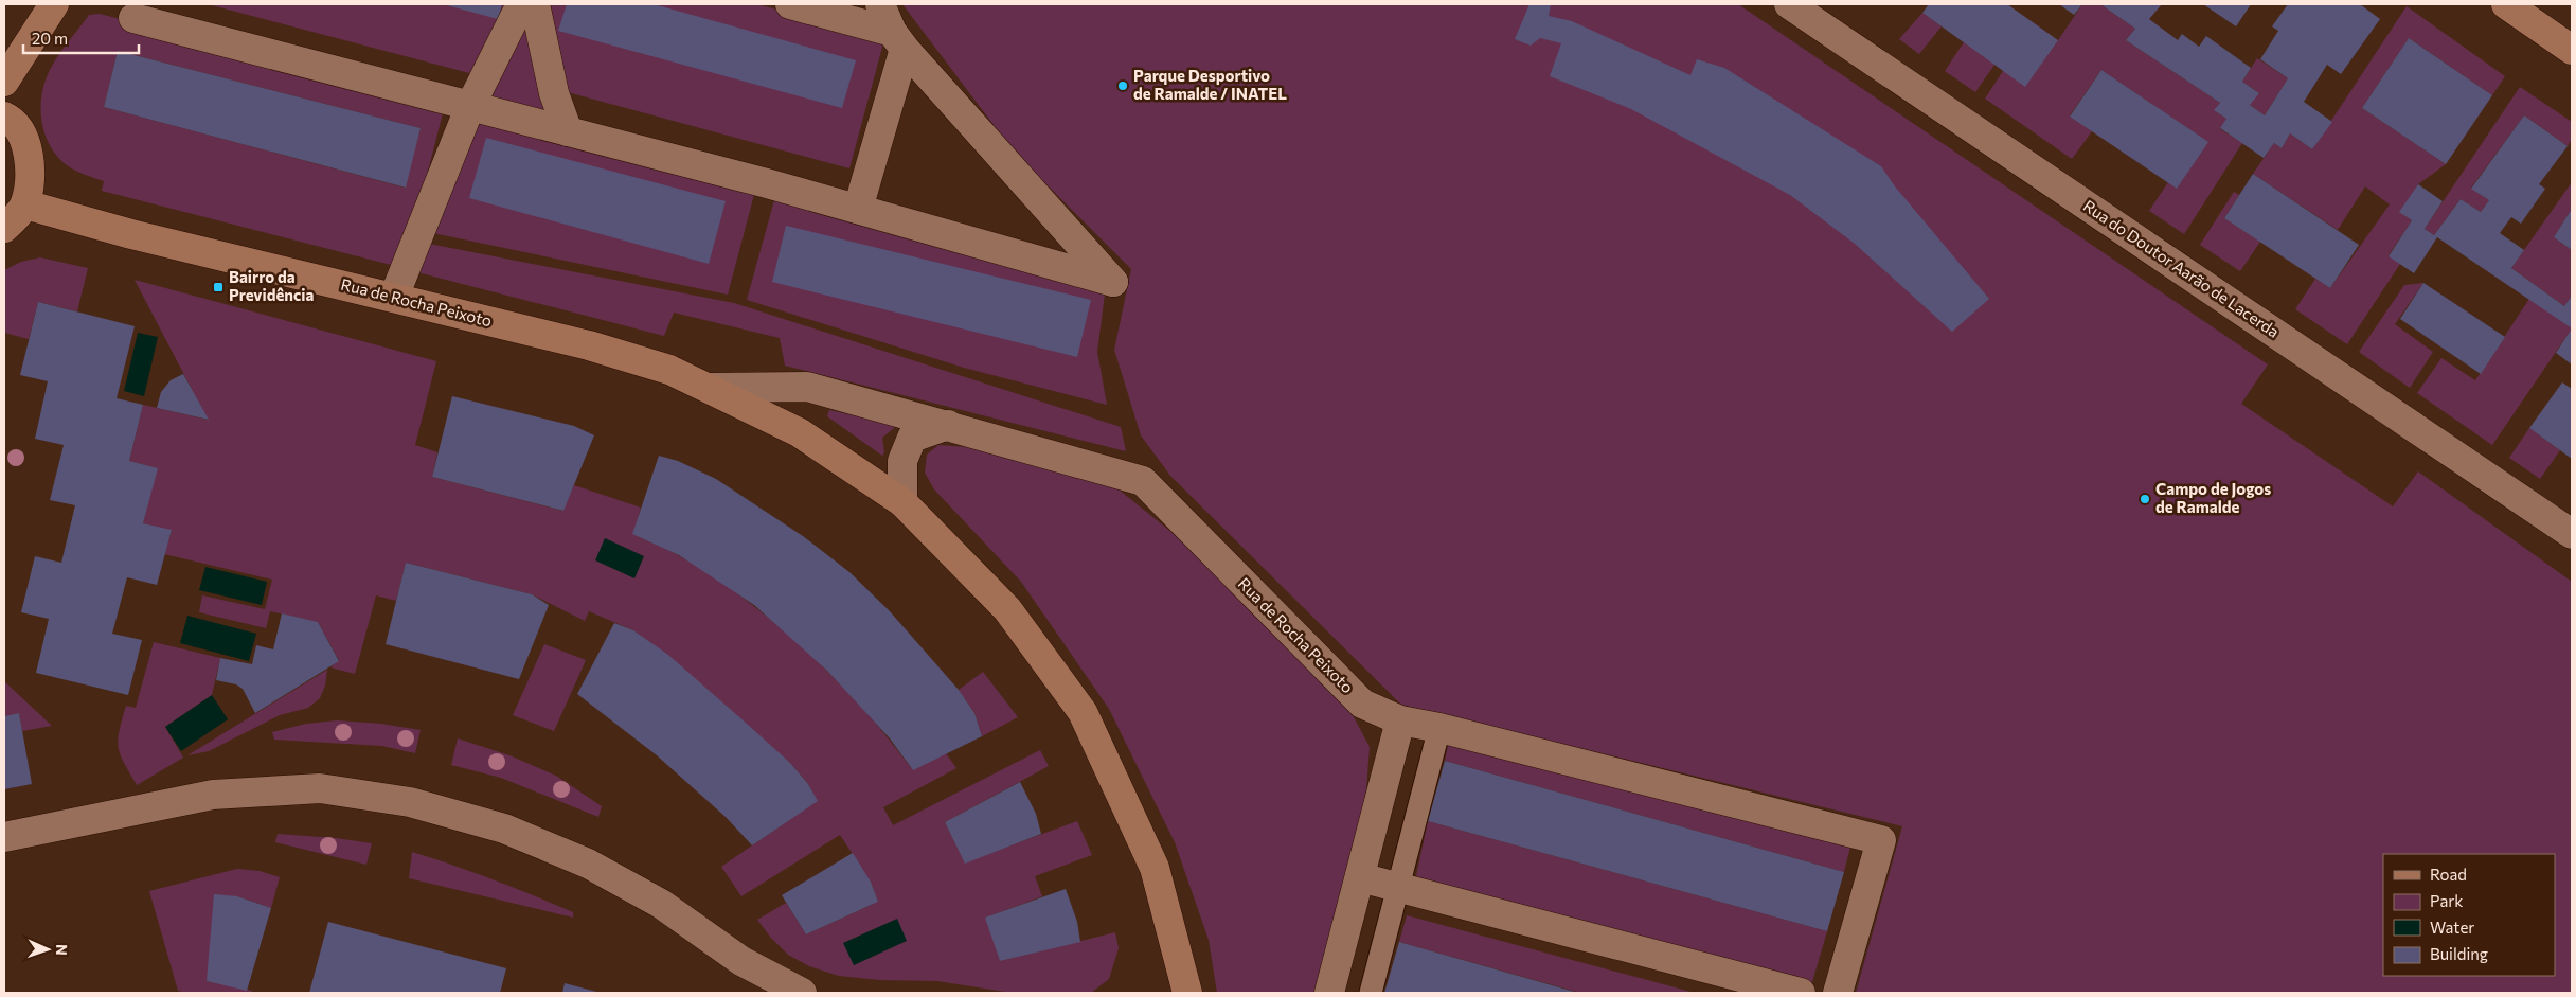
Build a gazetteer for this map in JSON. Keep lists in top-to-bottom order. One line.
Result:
{"streets":{"street":["Rua do Doutor Aarão de Lacerda","Rua de Rocha Peixoto"]},"places":{"other":["Parque Desportivo de Ramalde / INATEL","Campo de Jogos de Ramalde"],"transit":["Bairro da Previdência"]},"legend":["Road","Park","Water","Building"],"scale_bar":"20 m","north":"right"}
